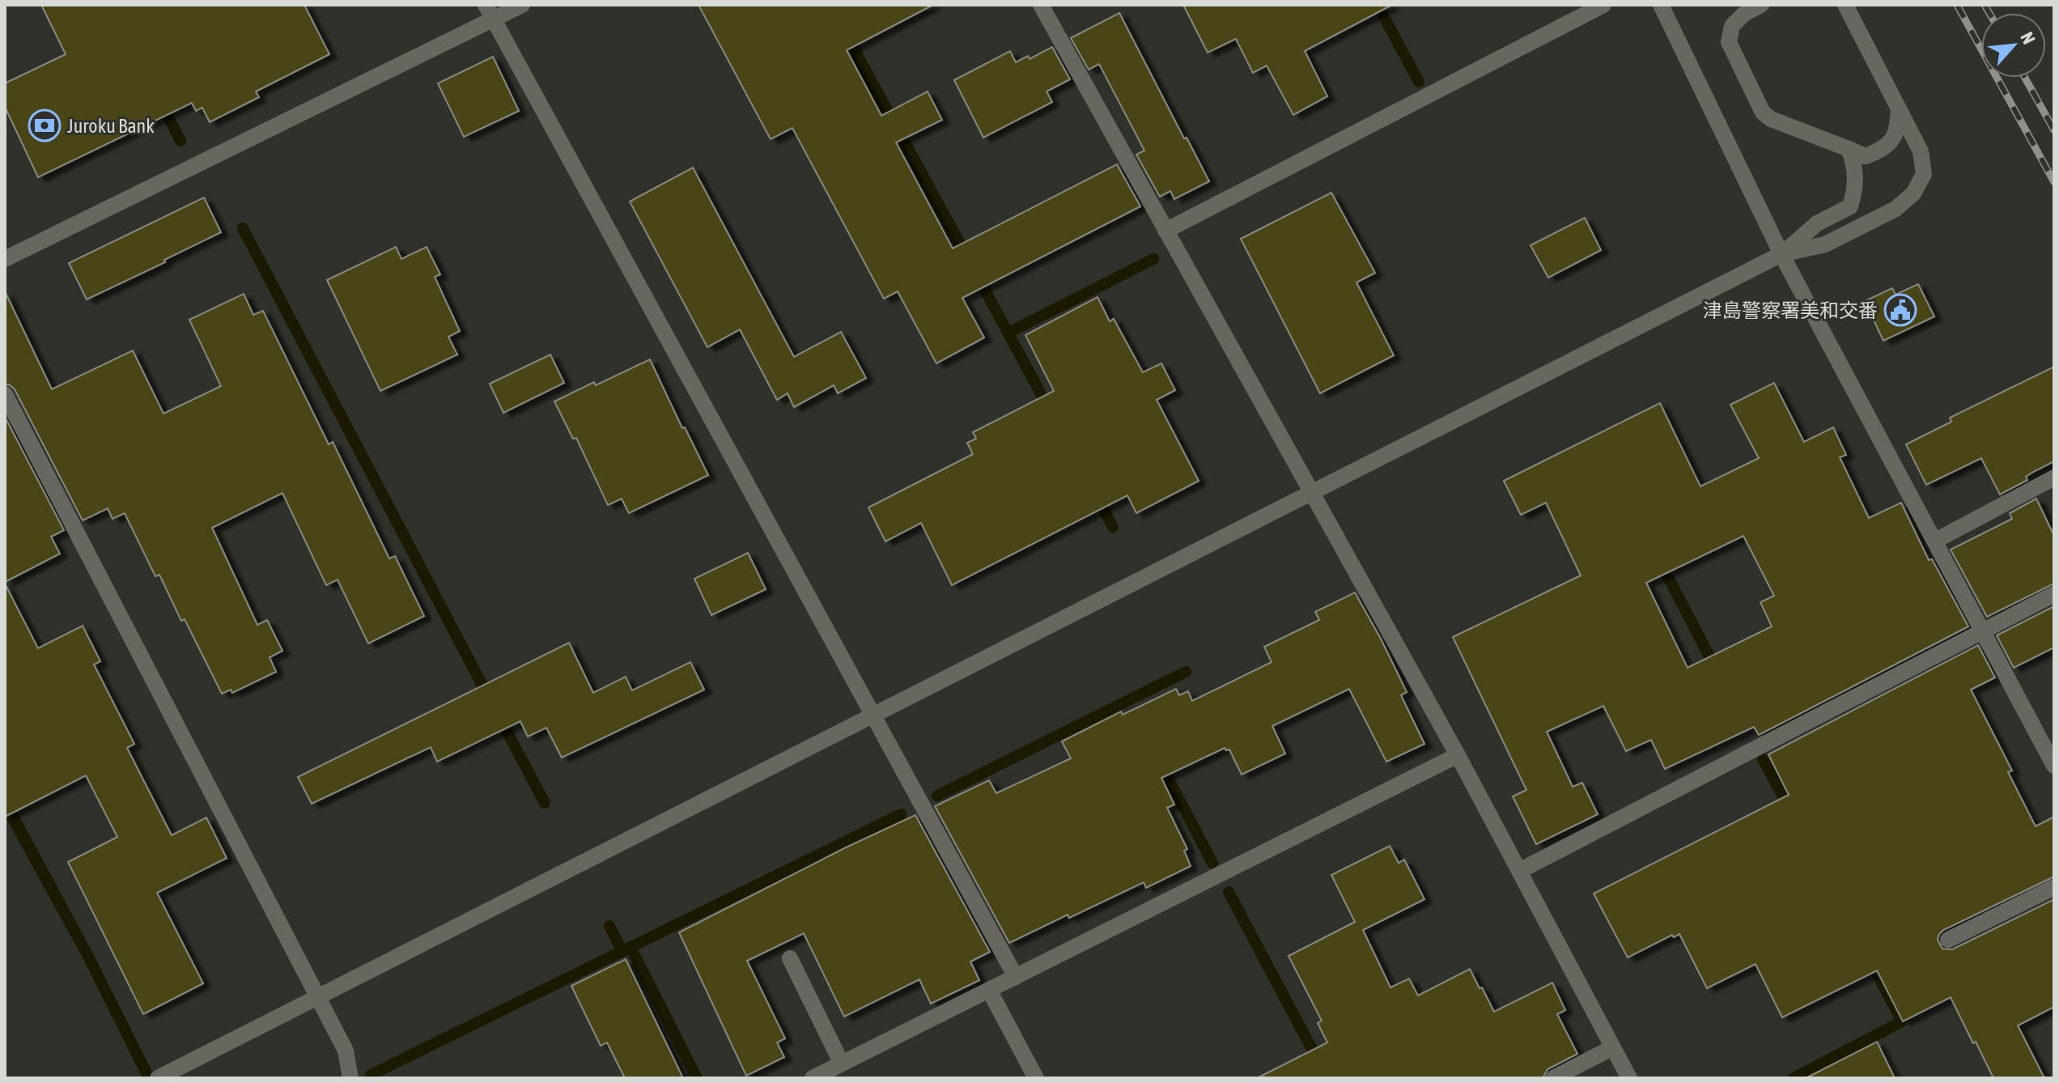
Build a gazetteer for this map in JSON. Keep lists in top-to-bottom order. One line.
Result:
{"places":{"bank":["Juroku Bank"],"public building":["津島警察署美和交番"]},"north":"top right"}
